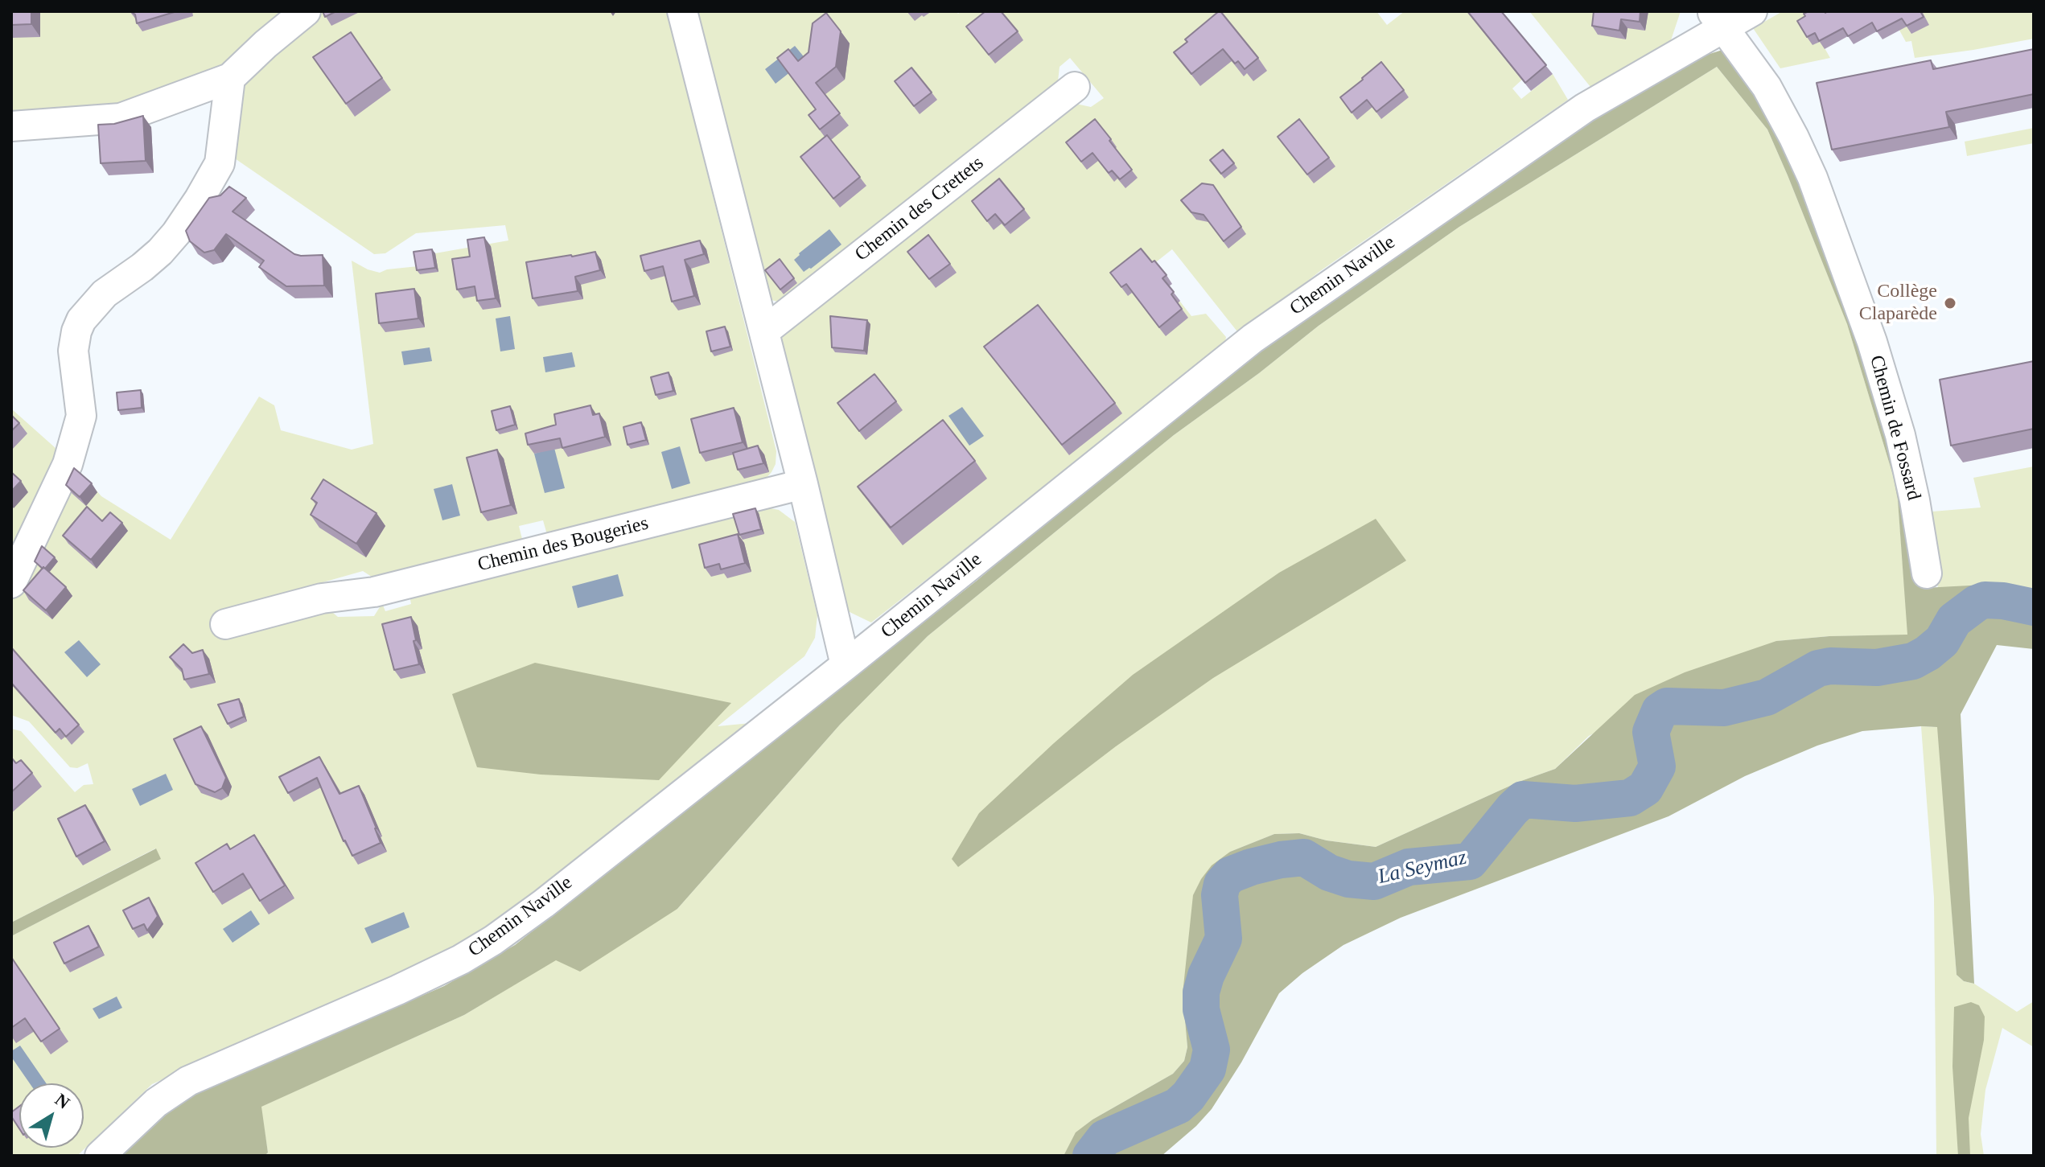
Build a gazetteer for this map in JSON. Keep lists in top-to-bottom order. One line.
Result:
{"streets":{"street":["Chemin des Crettets","Chemin Naville","Chemin de Fossard","Chemin des Bougeries"]},"crossings":[["Chemin Naville","Chemin de Fossard"]],"water":["La Seymaz"],"places":["Collège Claparède"],"north":"top right"}
